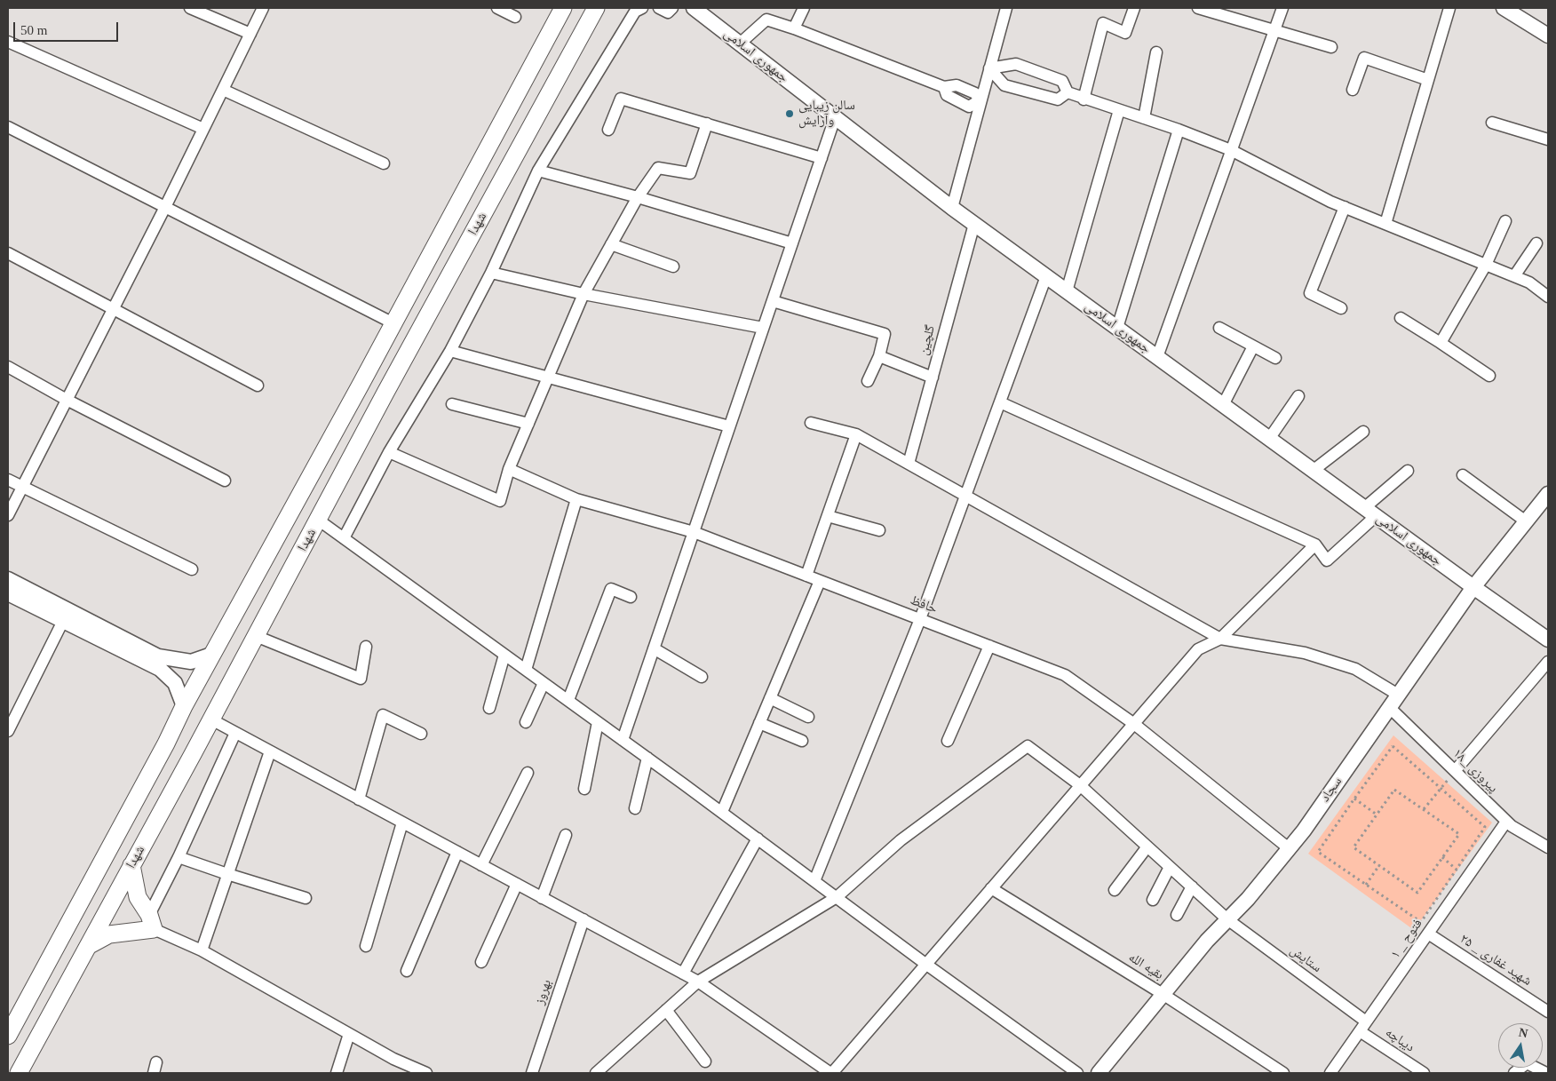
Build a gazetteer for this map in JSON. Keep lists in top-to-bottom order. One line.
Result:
{"streets":{"main road":["شهدا"],"street":["جمهوری اسلامی","گلچین","حافظ","پیروزی _۱۸","سجاد","فتوح _ ۱","ستایش","شهید غفاری _ ۲۵","بقیه الله","بهروز","دیباچه"]},"crossings":[["جمهوری اسلامی","گلچین"],["جمهوری اسلامی","سجاد"],["حافظ","سجاد"],["پیروزی _۱۸","سجاد"],["پیروزی _۱۸","فتوح _ ۱"],["سجاد","ستایش"],["سجاد","بقیه الله"],["فتوح _ ۱","ستایش"],["فتوح _ ۱","شهید غفاری _ ۲۵"],["فتوح _ ۱","دیباچه"],["ستایش","دیباچه"]],"places":["سالن زیبایی وآرایش"],"scale_bar":"50 m","north":"top"}
